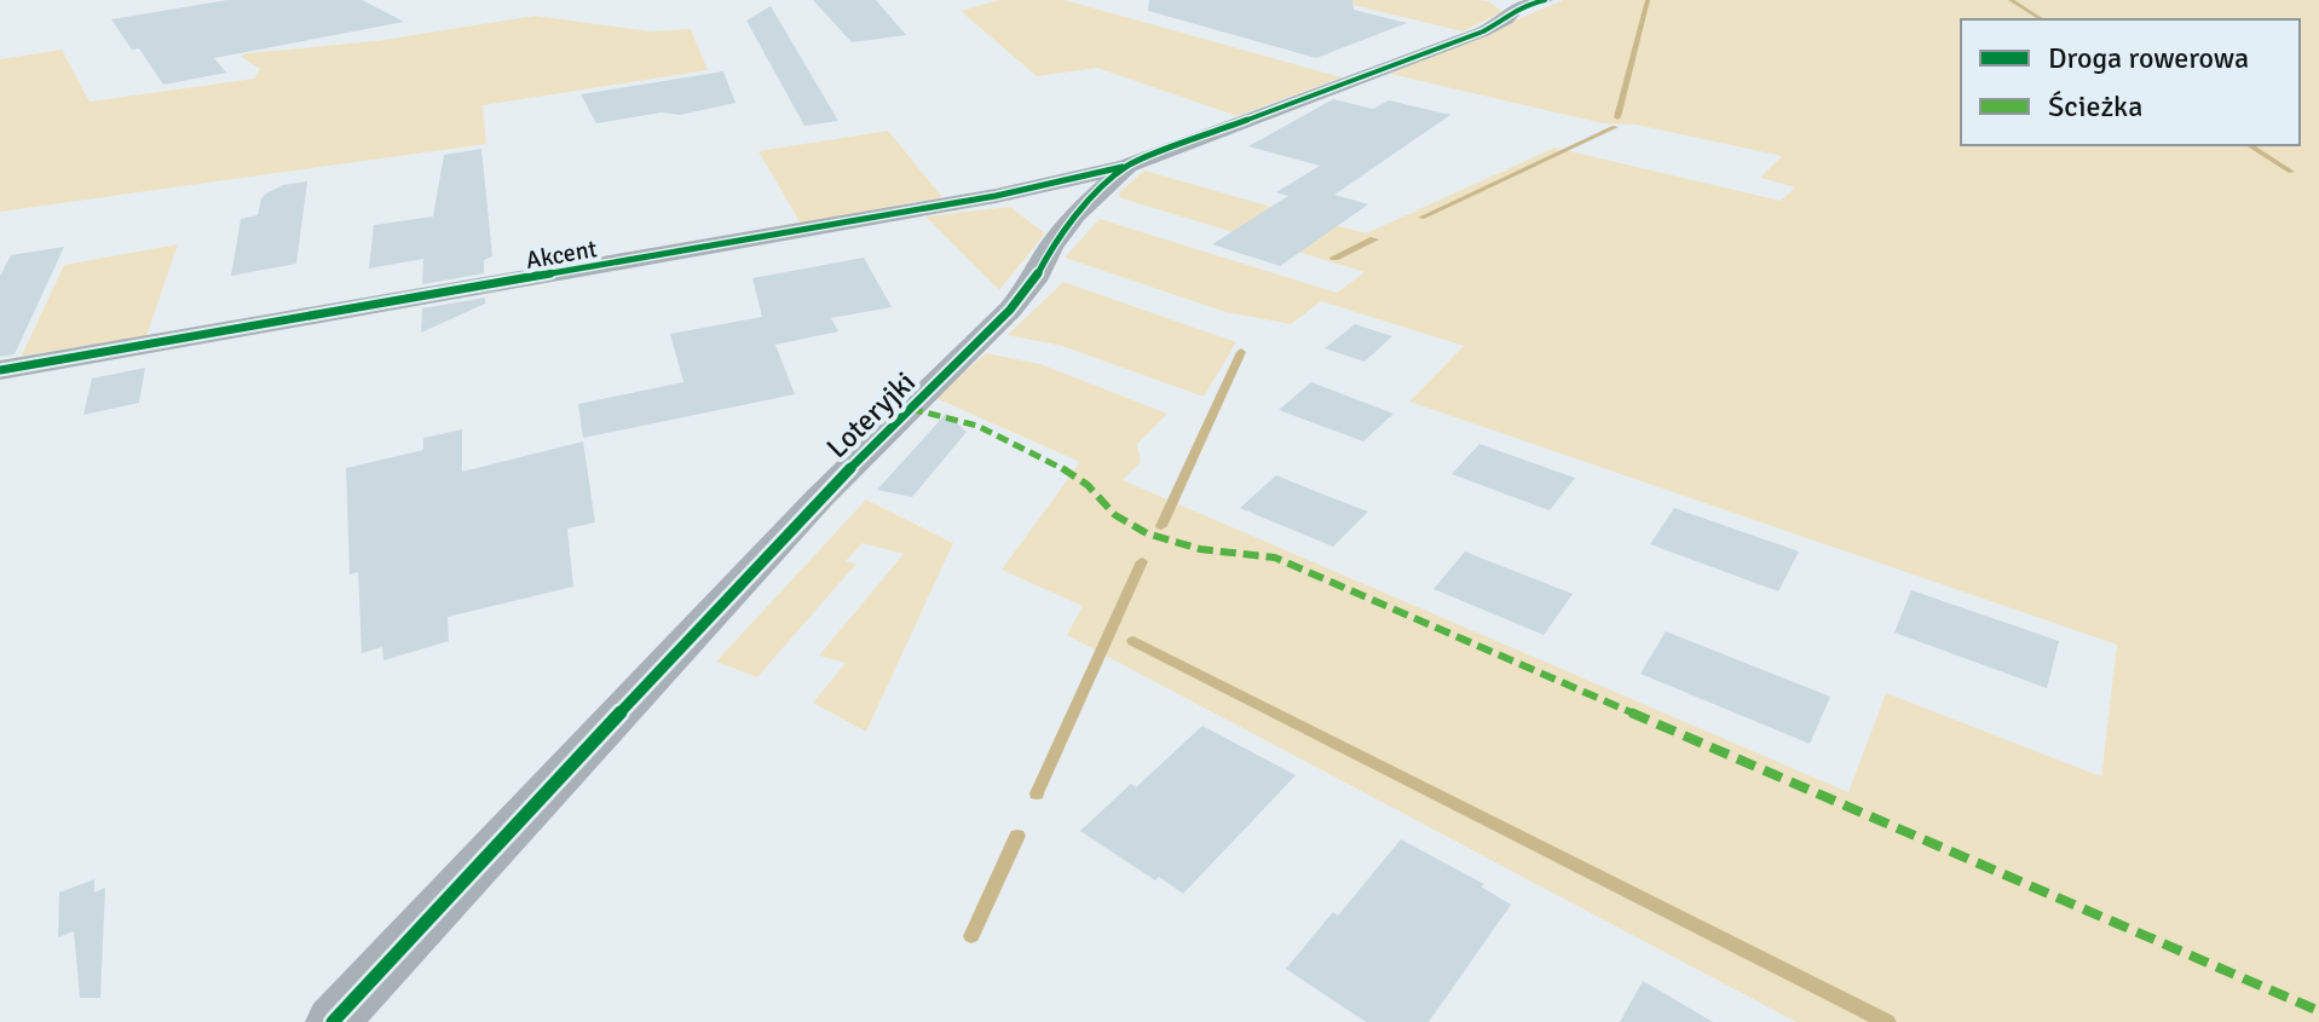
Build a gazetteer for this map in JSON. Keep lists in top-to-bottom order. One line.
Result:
{"streets":{"street":["Akcent","Loteryjki"]},"crossings":[["Akcent","Loteryjki"]],"legend":["Droga rowerowa","Ścieżka"]}
